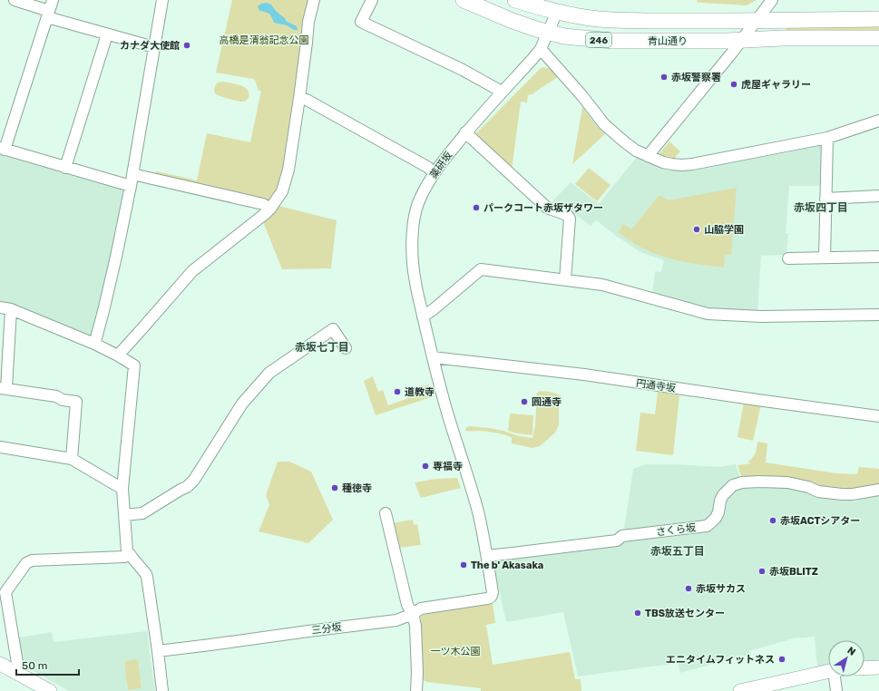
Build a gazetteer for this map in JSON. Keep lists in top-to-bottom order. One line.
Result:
{"streets":{"highway":["246","青山通り"],"street":["薬研坂","円通寺坂","さくら坂","三分坂"]},"crossings":[["青山通り","薬研坂"],["薬研坂","円通寺坂"],["薬研坂","さくら坂"],["薬研坂","三分坂"]],"districts":["赤坂四丁目","赤坂七丁目","赤坂五丁目"],"parks":["高橋是清翁記念公園","一ツ木公園"],"places":["カナダ大使館","赤坂警察署","虎屋ギャラリー","パークコート赤坂ザタワー","山脇学園","道教寺","圓通寺","専福寺","種徳寺","赤坂ACTシアター","The b' Akasaka","赤坂BLITZ","赤坂サカス","TBS放送センター","エニタイムフィットネス"],"scale_bar":"50 m","north":"top right"}
